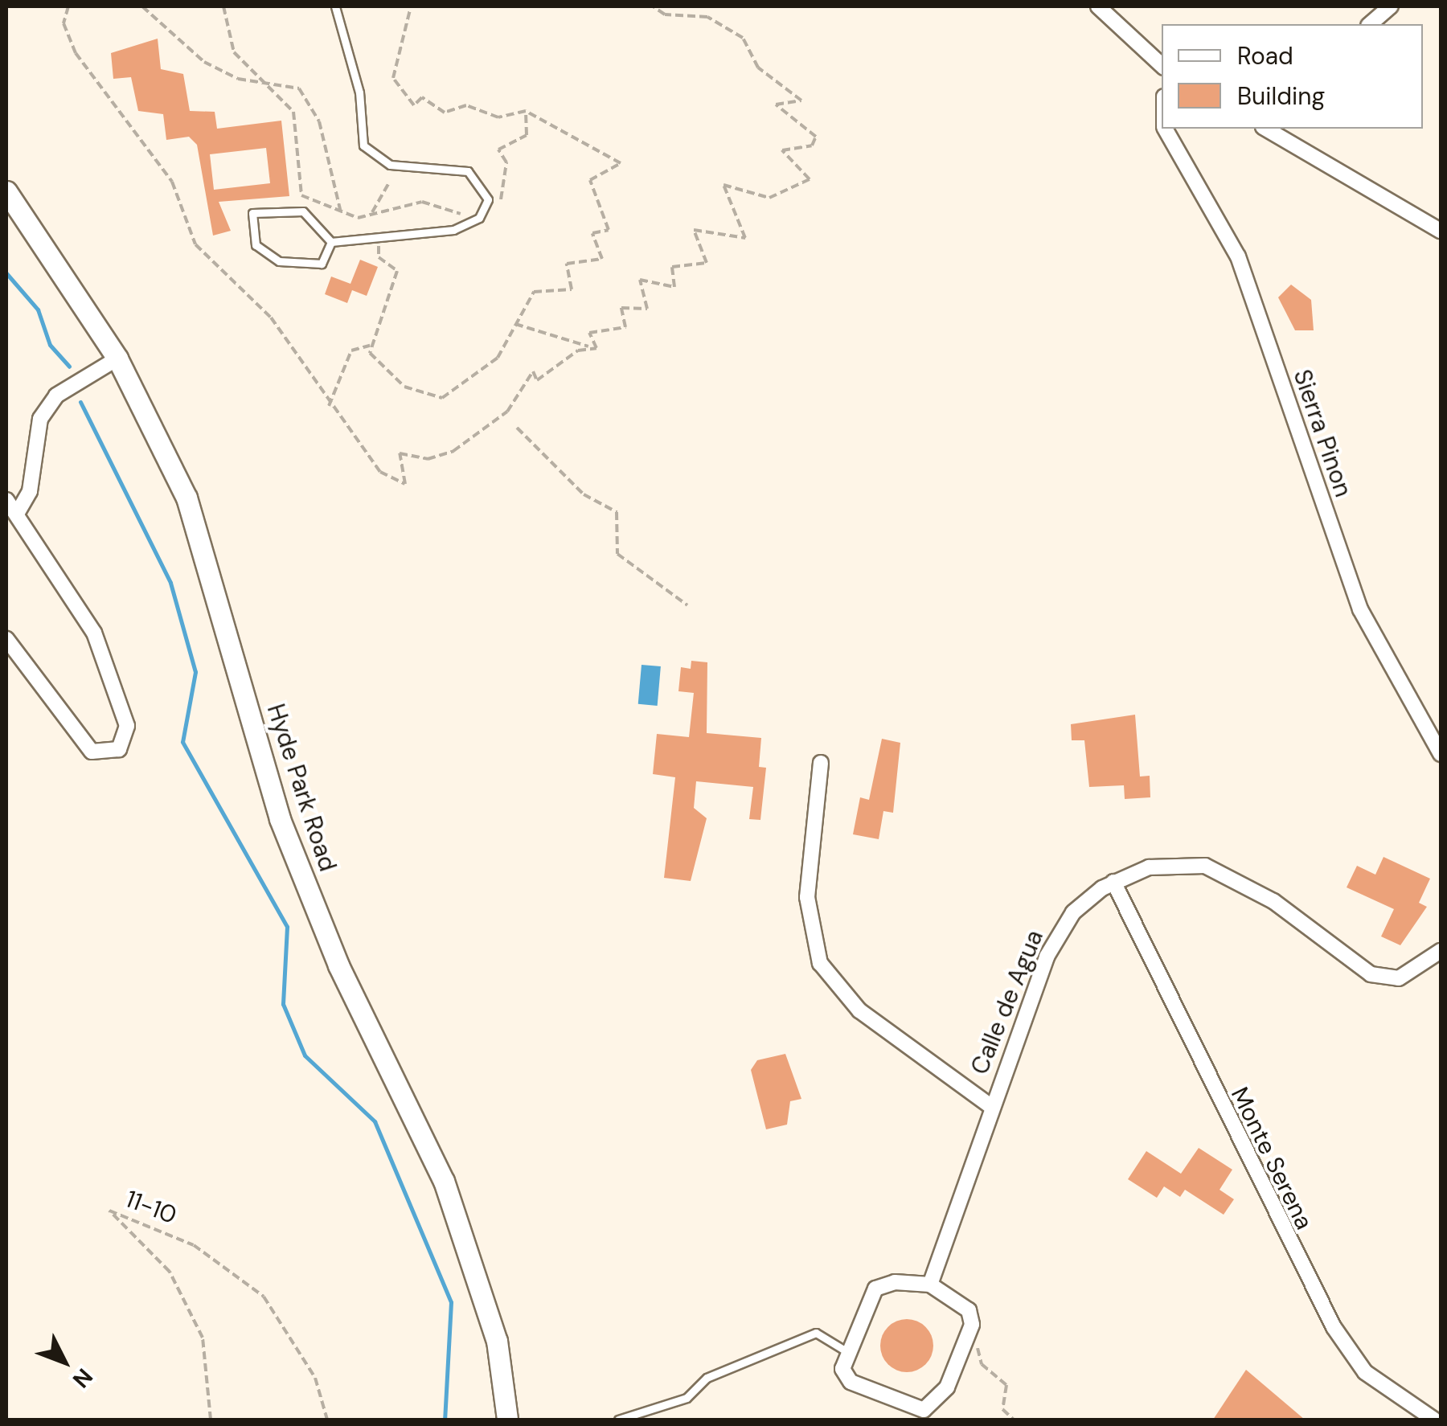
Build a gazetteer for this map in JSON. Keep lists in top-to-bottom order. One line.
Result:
{"streets":{"main road":["Hyde Park Road"],"street":["Sierra Pinon","Calle de Agua","Monte Serena"],"path":["11-10"]},"crossings":[["Calle de Agua","Monte Serena"]],"legend":["Road","Building"],"north":"bottom right"}
